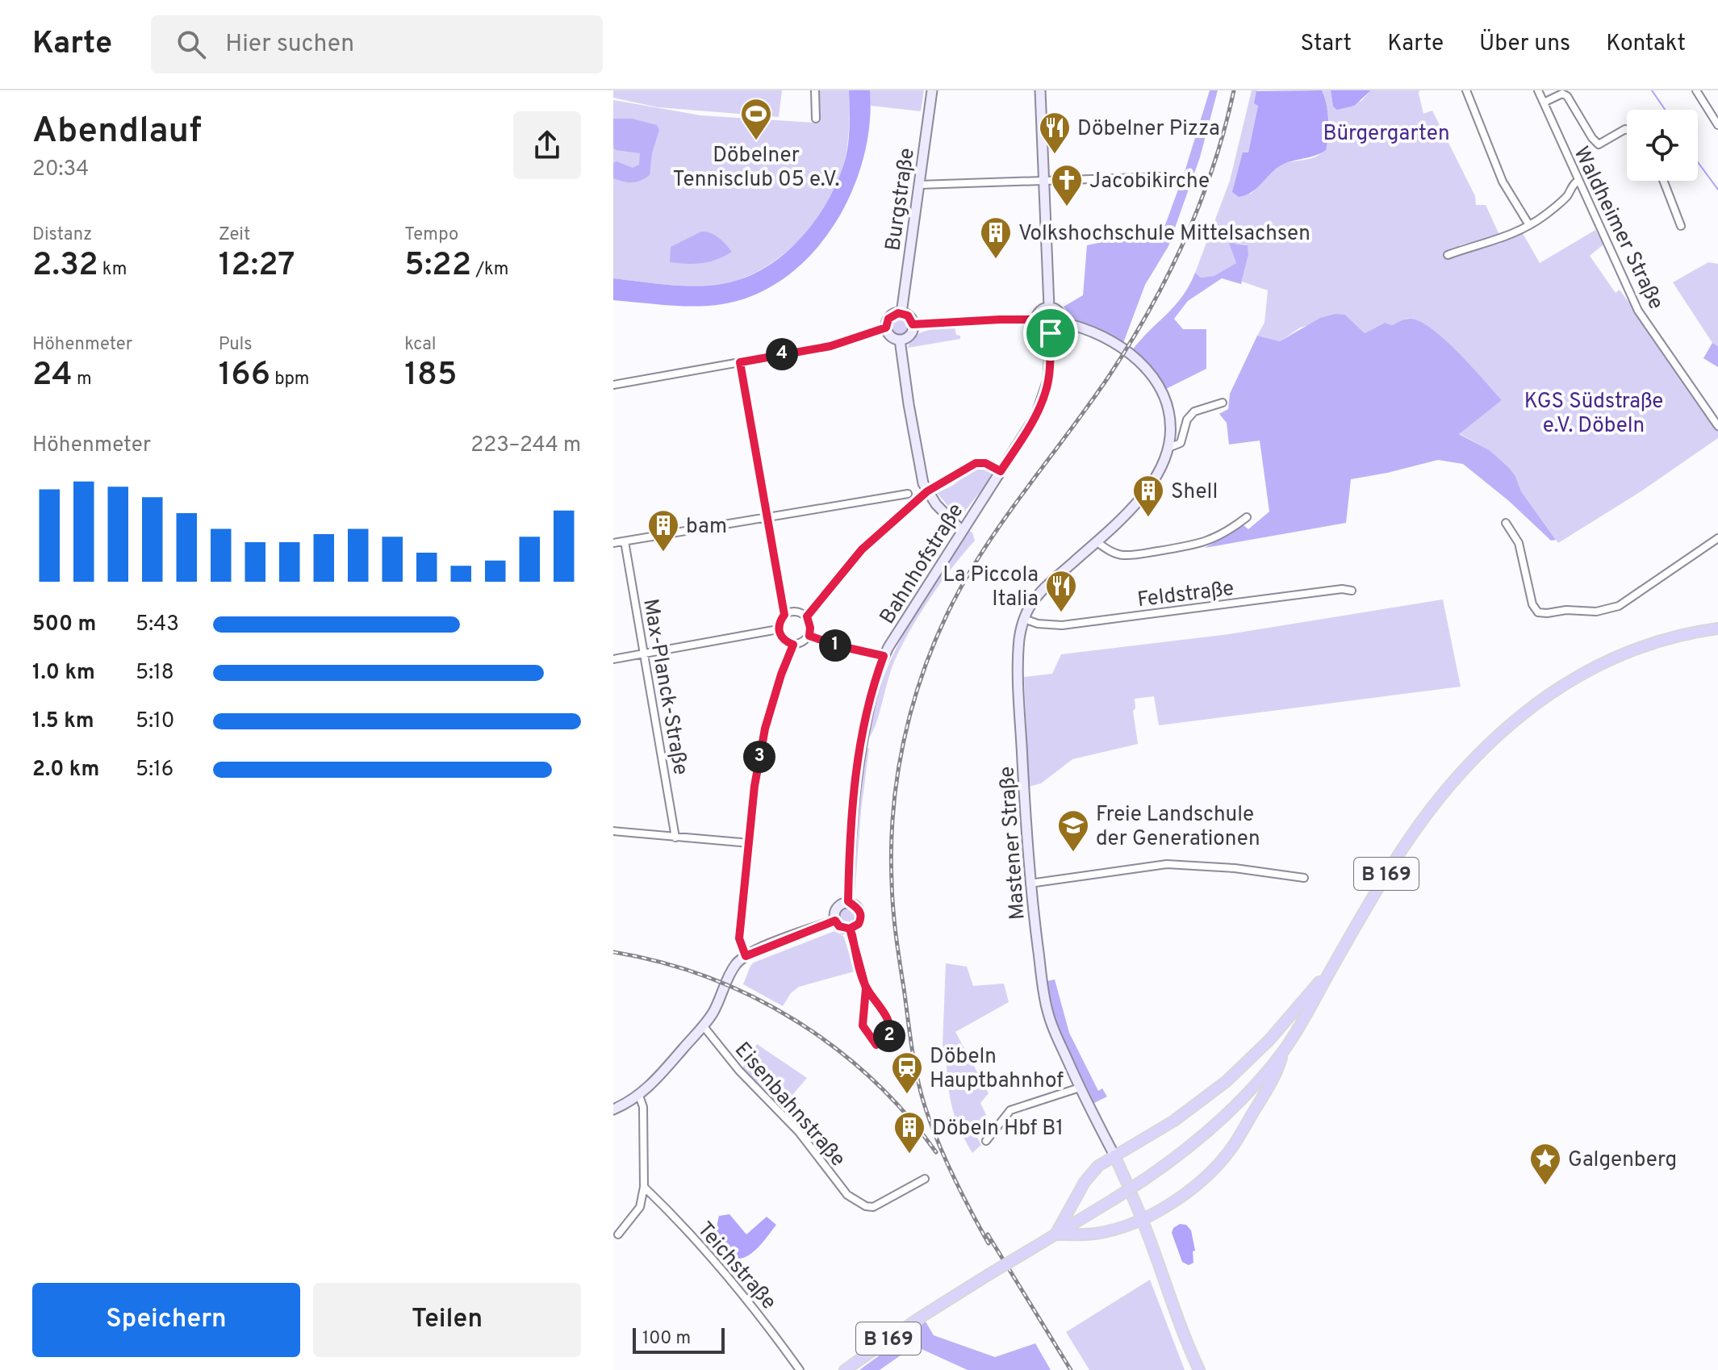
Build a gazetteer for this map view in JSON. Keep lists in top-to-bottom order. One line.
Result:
{"streets":{"main road":["Burgstraße","Bahnhofstraße","Mastener Straße","B 169"],"street":["Waldheimer Straße","Feldstraße","Max-Planck-Straße","Eisenbahnstraße","Teichstraße"]},"crossings":[["Bahnhofstraße","Mastener Straße"],["Feldstraße","Mastener Straße"]],"parks":["Bürgergarten","KGS Südstraße e.V. Döbeln"],"places":{"sports":["Döbelner Tennisclub 05 e.V."],"restaurant":["Döbelner Pizza","La Piccola Italia"],"church":["Jacobikirche"],"building":["Volkshochschule Mittelsachsen","Shell","bam","Döbeln Hbf B1"],"school or university":["Freie Landschule der Generationen"],"station":["Döbeln Hauptbahnhof"],"place":["Galgenberg"]},"scale_bar":"100 m","page":{"header":"Karte","search":"Hier suchen","nav":["Start","Karte","Über uns","Kontakt"],"heading":["Abendlauf","20:34"],"stats":[["Distanz","2.32 km"],["Zeit","12:27"],["Tempo","5:22 /km"],["Höhenmeter","24 m"],["Puls","166 bpm"],["kcal","185"]],"pins":["4","1","3","2"],"chart":["Höhenmeter","223–244 m"],"list":[{"name":"500 m","note":"5:43"},{"name":"1.0 km","note":"5:18"},{"name":"1.5 km","note":"5:10"},{"name":"2.0 km","note":"5:16"}],"buttons":["Speichern","Teilen"],"scale":"100 m"}}
